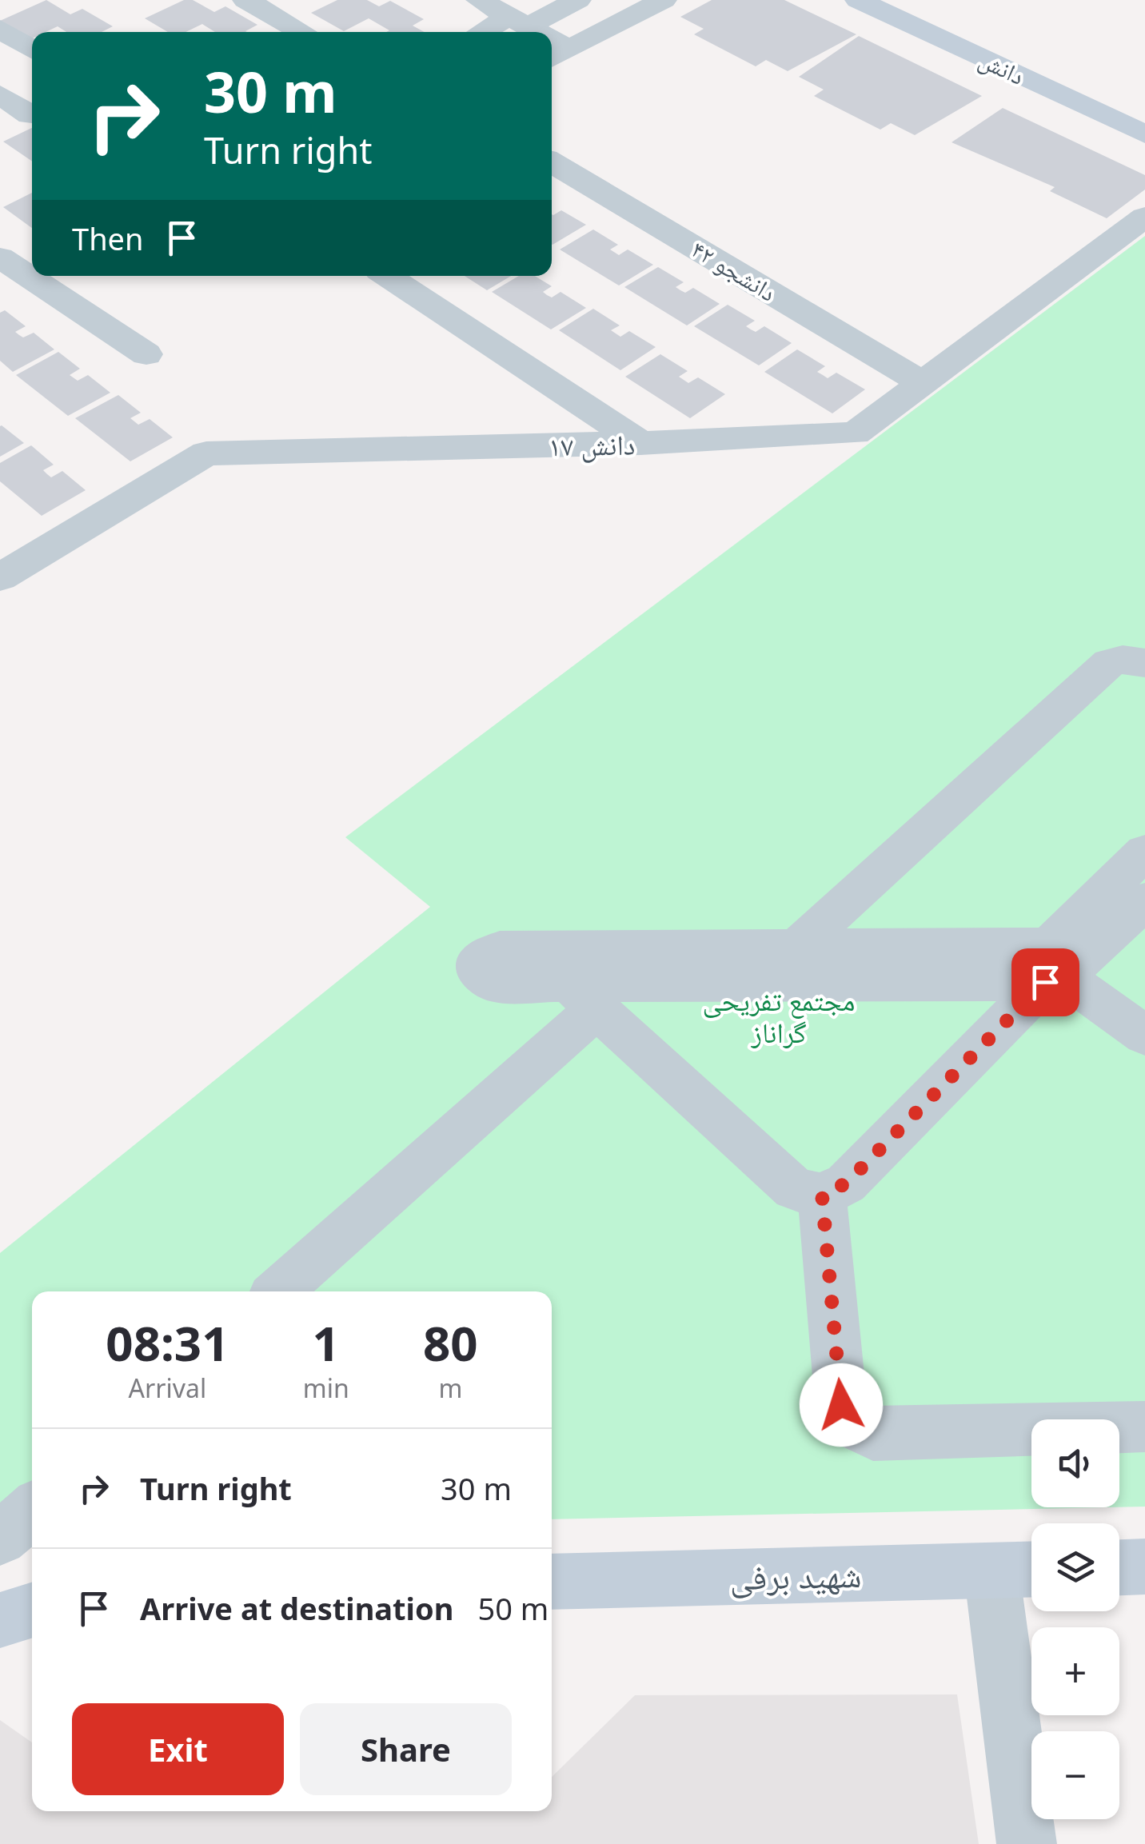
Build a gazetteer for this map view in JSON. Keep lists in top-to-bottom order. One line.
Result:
{"streets":{"street":["دانش","دانشجو ۴۲","دانش ۱۷","شهید برفی"]},"crossings":[["دانشجو ۴۲","دانش ۱۷"]],"parks":["مجتمع تفریحی گراناز"],"page":{"turn":["30 m","Turn right"],"then":"Then","eta":["08:31","Arrival","1","min","80","m"],"map_buttons":["+","−"],"list":[{"name":"Turn right","value":"30 m"},{"name":"Arrive at destination","value":"50 m"}],"buttons":["Exit","Share"]}}
